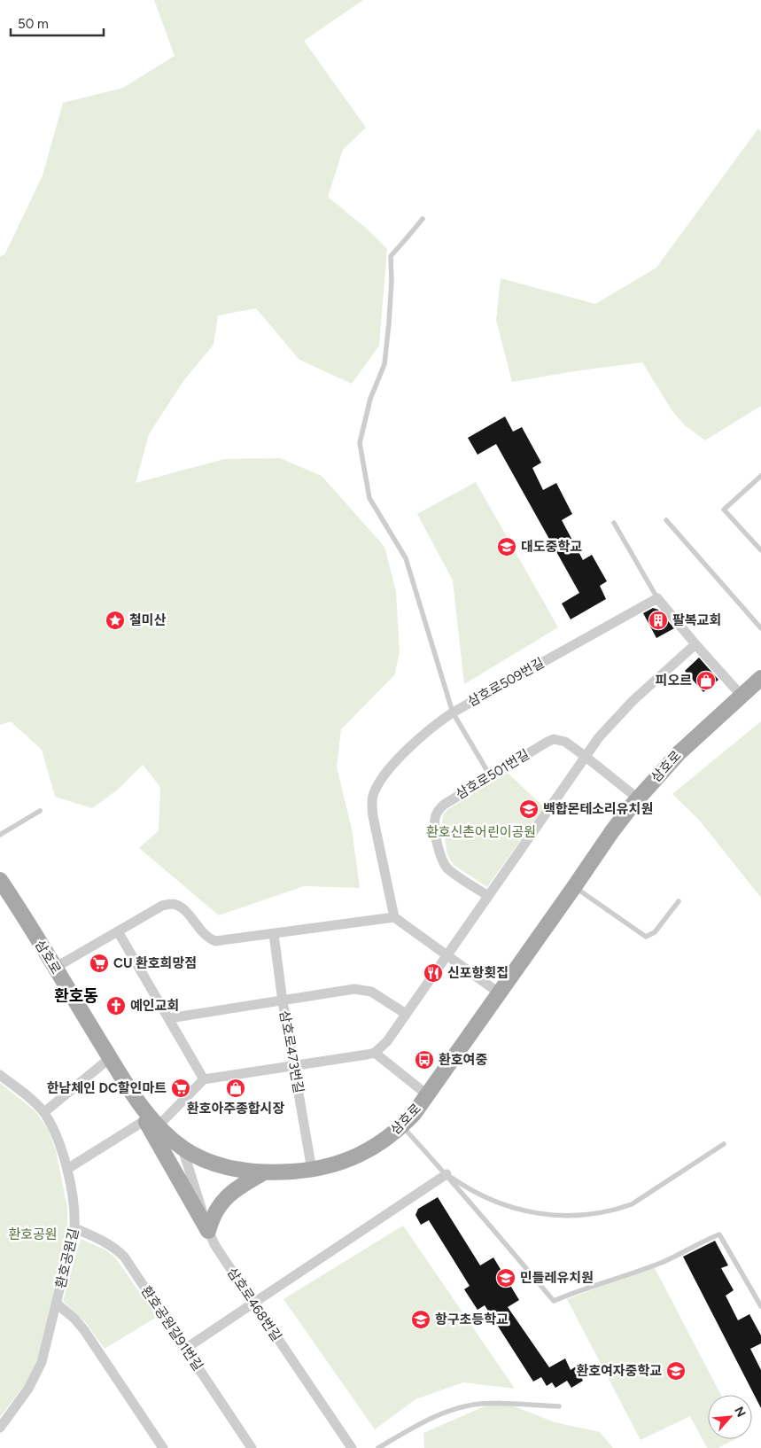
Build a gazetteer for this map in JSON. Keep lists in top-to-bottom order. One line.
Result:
{"streets":{"main road":["삼호로"],"street":["삼호로509번길","삼호로501번길","삼호로473번길","환호공원길","삼호로468번길","환호공원길91번길"]},"crossings":[["삼호로","삼호로501번길"],["삼호로","삼호로473번길"],["삼호로","삼호로468번길"],["환호공원길","환호공원길91번길"]],"districts":["환호동"],"parks":["환호신촌어린이공원","환호공원"],"places":{"school or university":["대도중학교","백합몬테소리유치원","민들레유치원","항구초등학교","환호여자중학교"],"place":["철미산"],"building":["팔복교회"],"shop":["피오르","환호아주종합시장"],"supermarket":["CU 환호희망점","한남체인 DC할인마트"],"restaurant":["신포항횟집"],"church":["예인교회"],"bus stop":["환호여중"]},"scale_bar":"50 m","north":"top right"}
